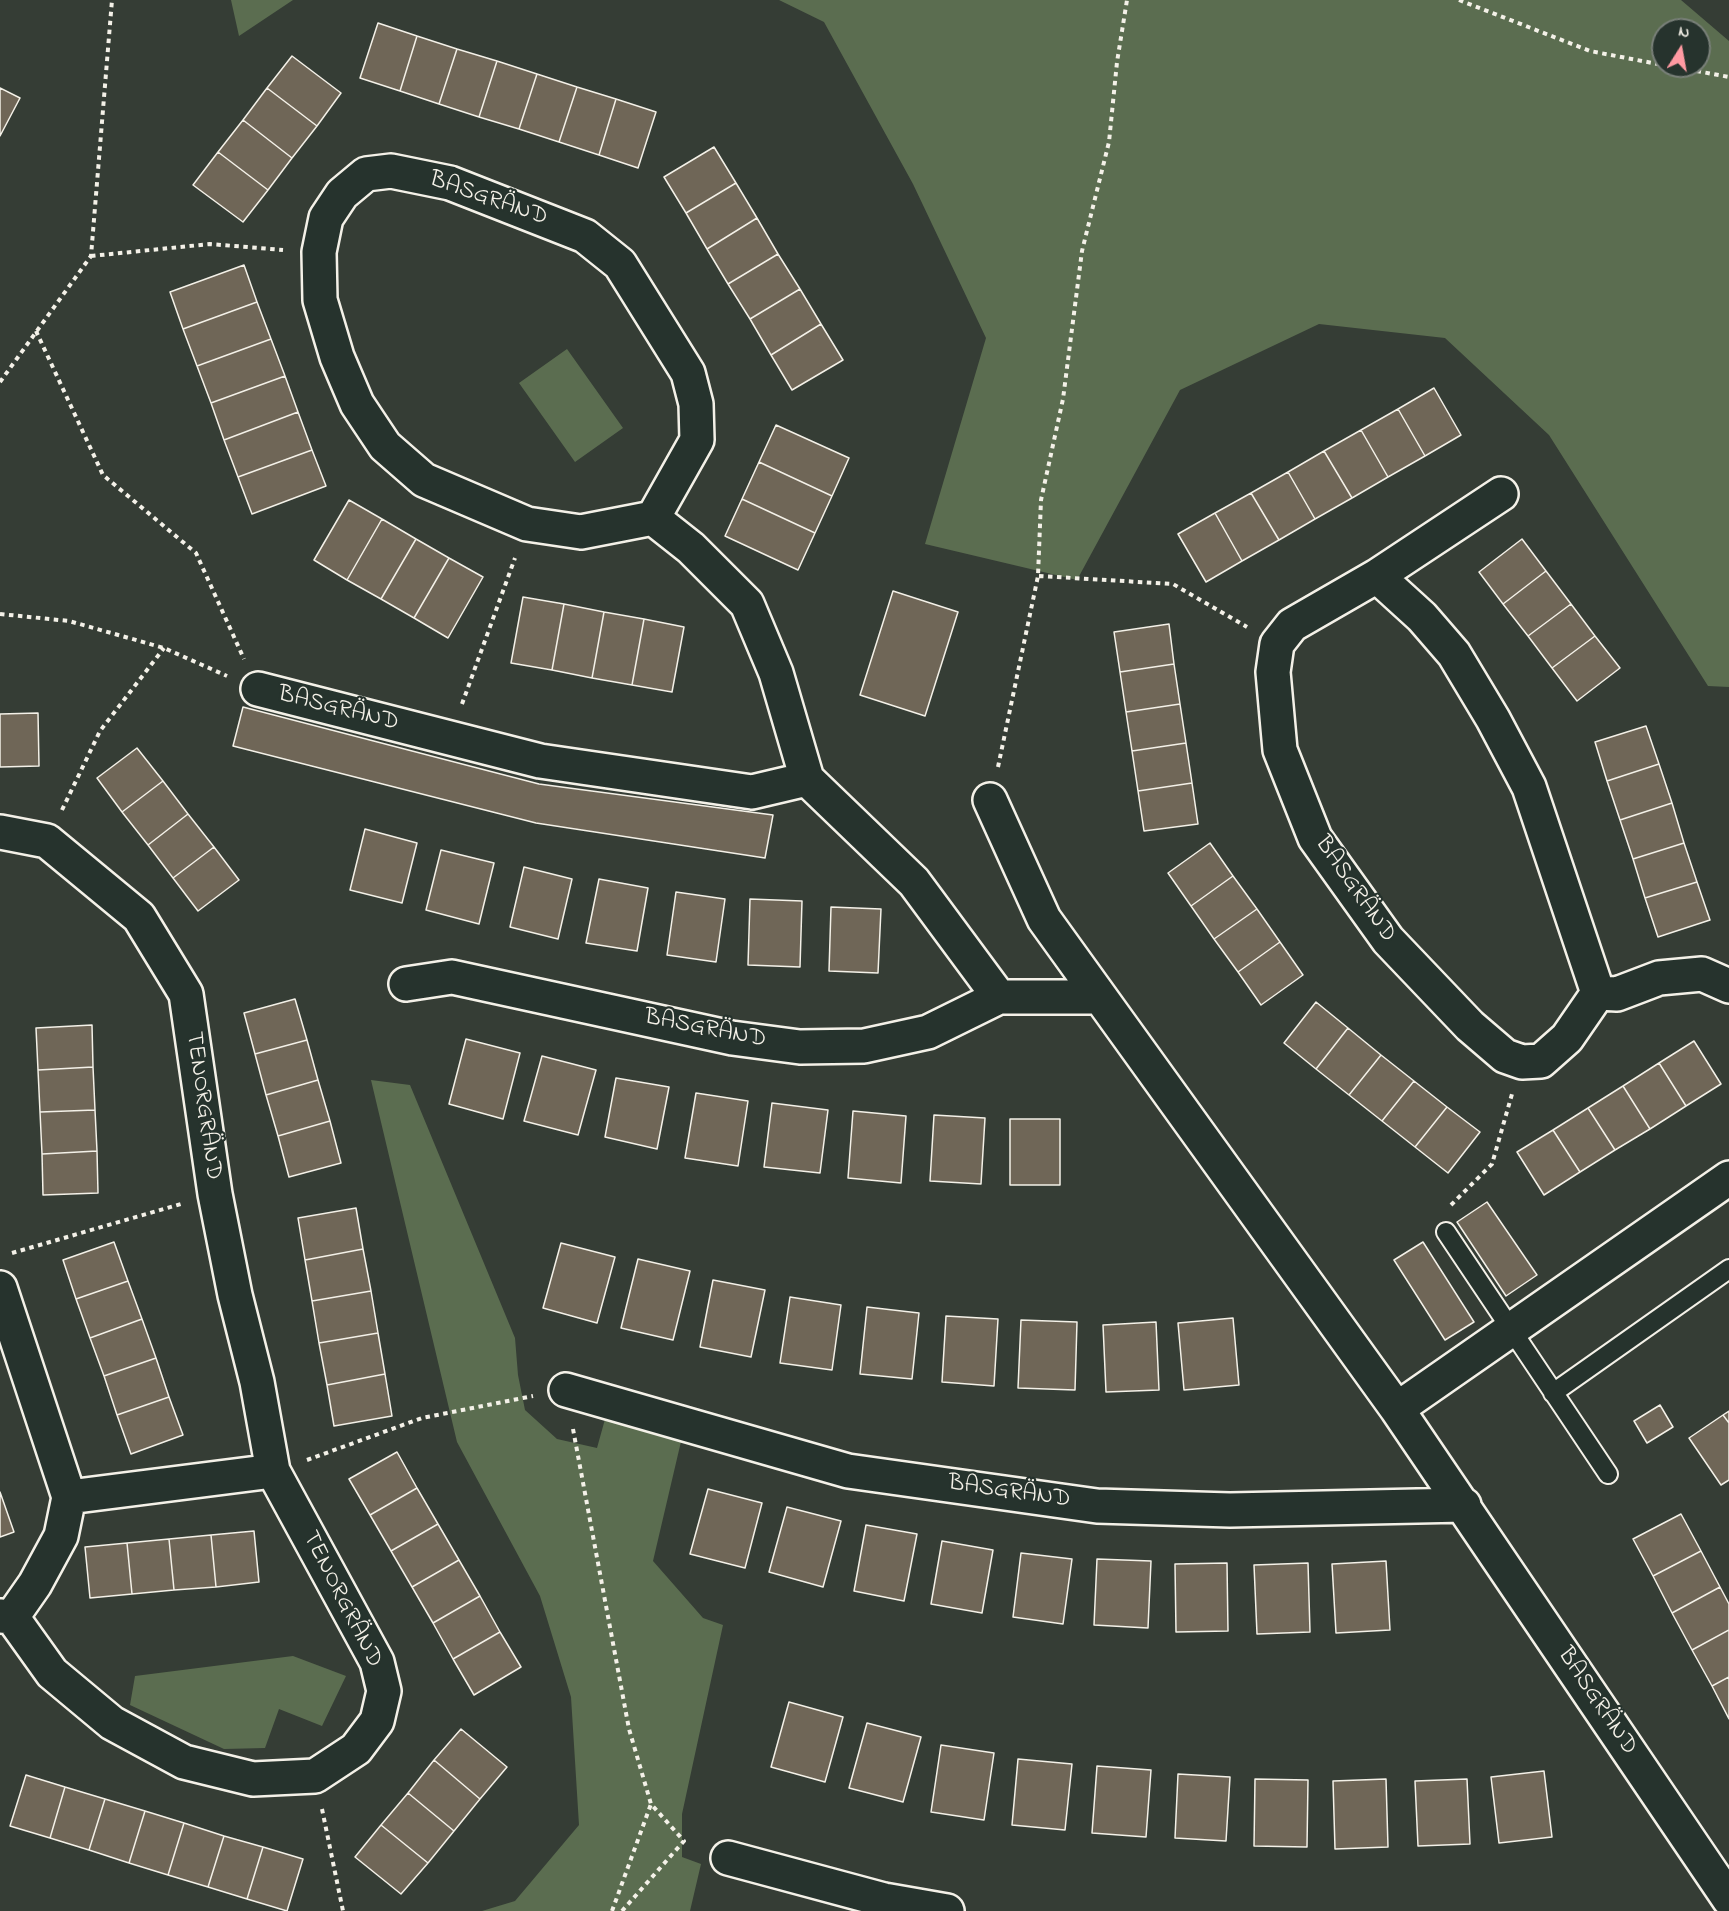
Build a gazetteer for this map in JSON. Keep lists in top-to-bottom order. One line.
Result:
{"streets":{"street":["BASGRÄND","TENORGRÄND"]},"north":"top"}
